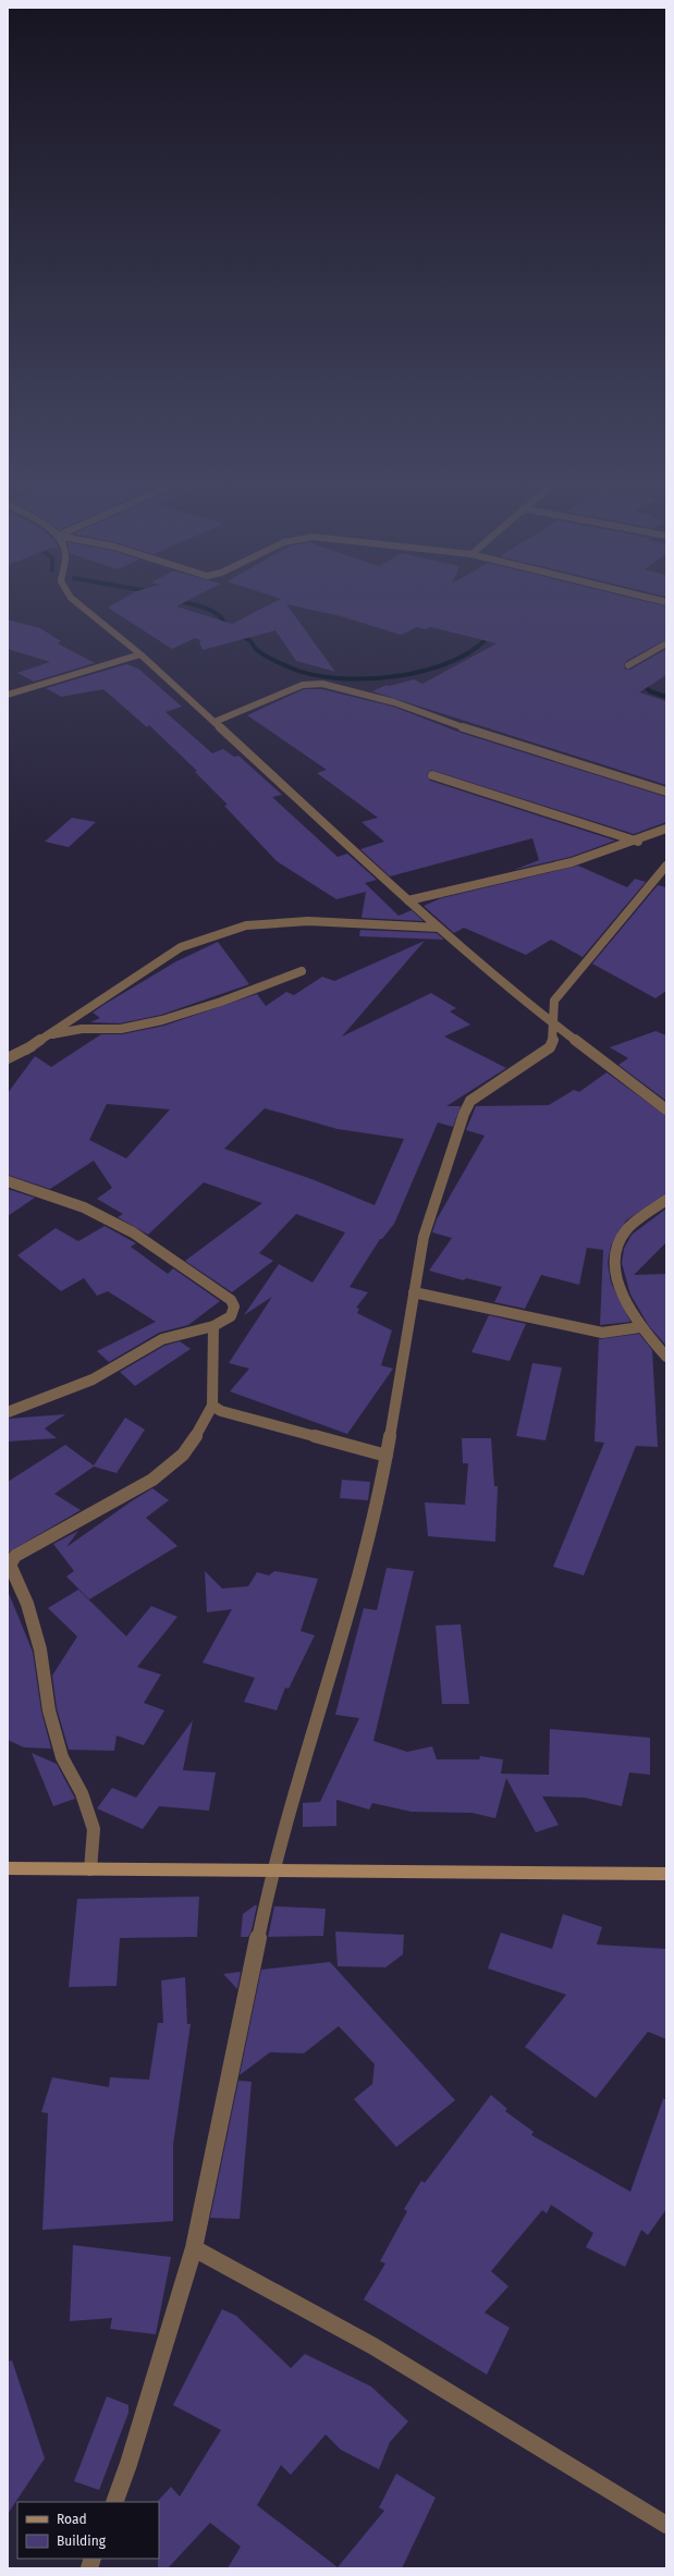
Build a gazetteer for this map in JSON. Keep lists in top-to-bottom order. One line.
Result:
{"legend":["Road","Building"]}
